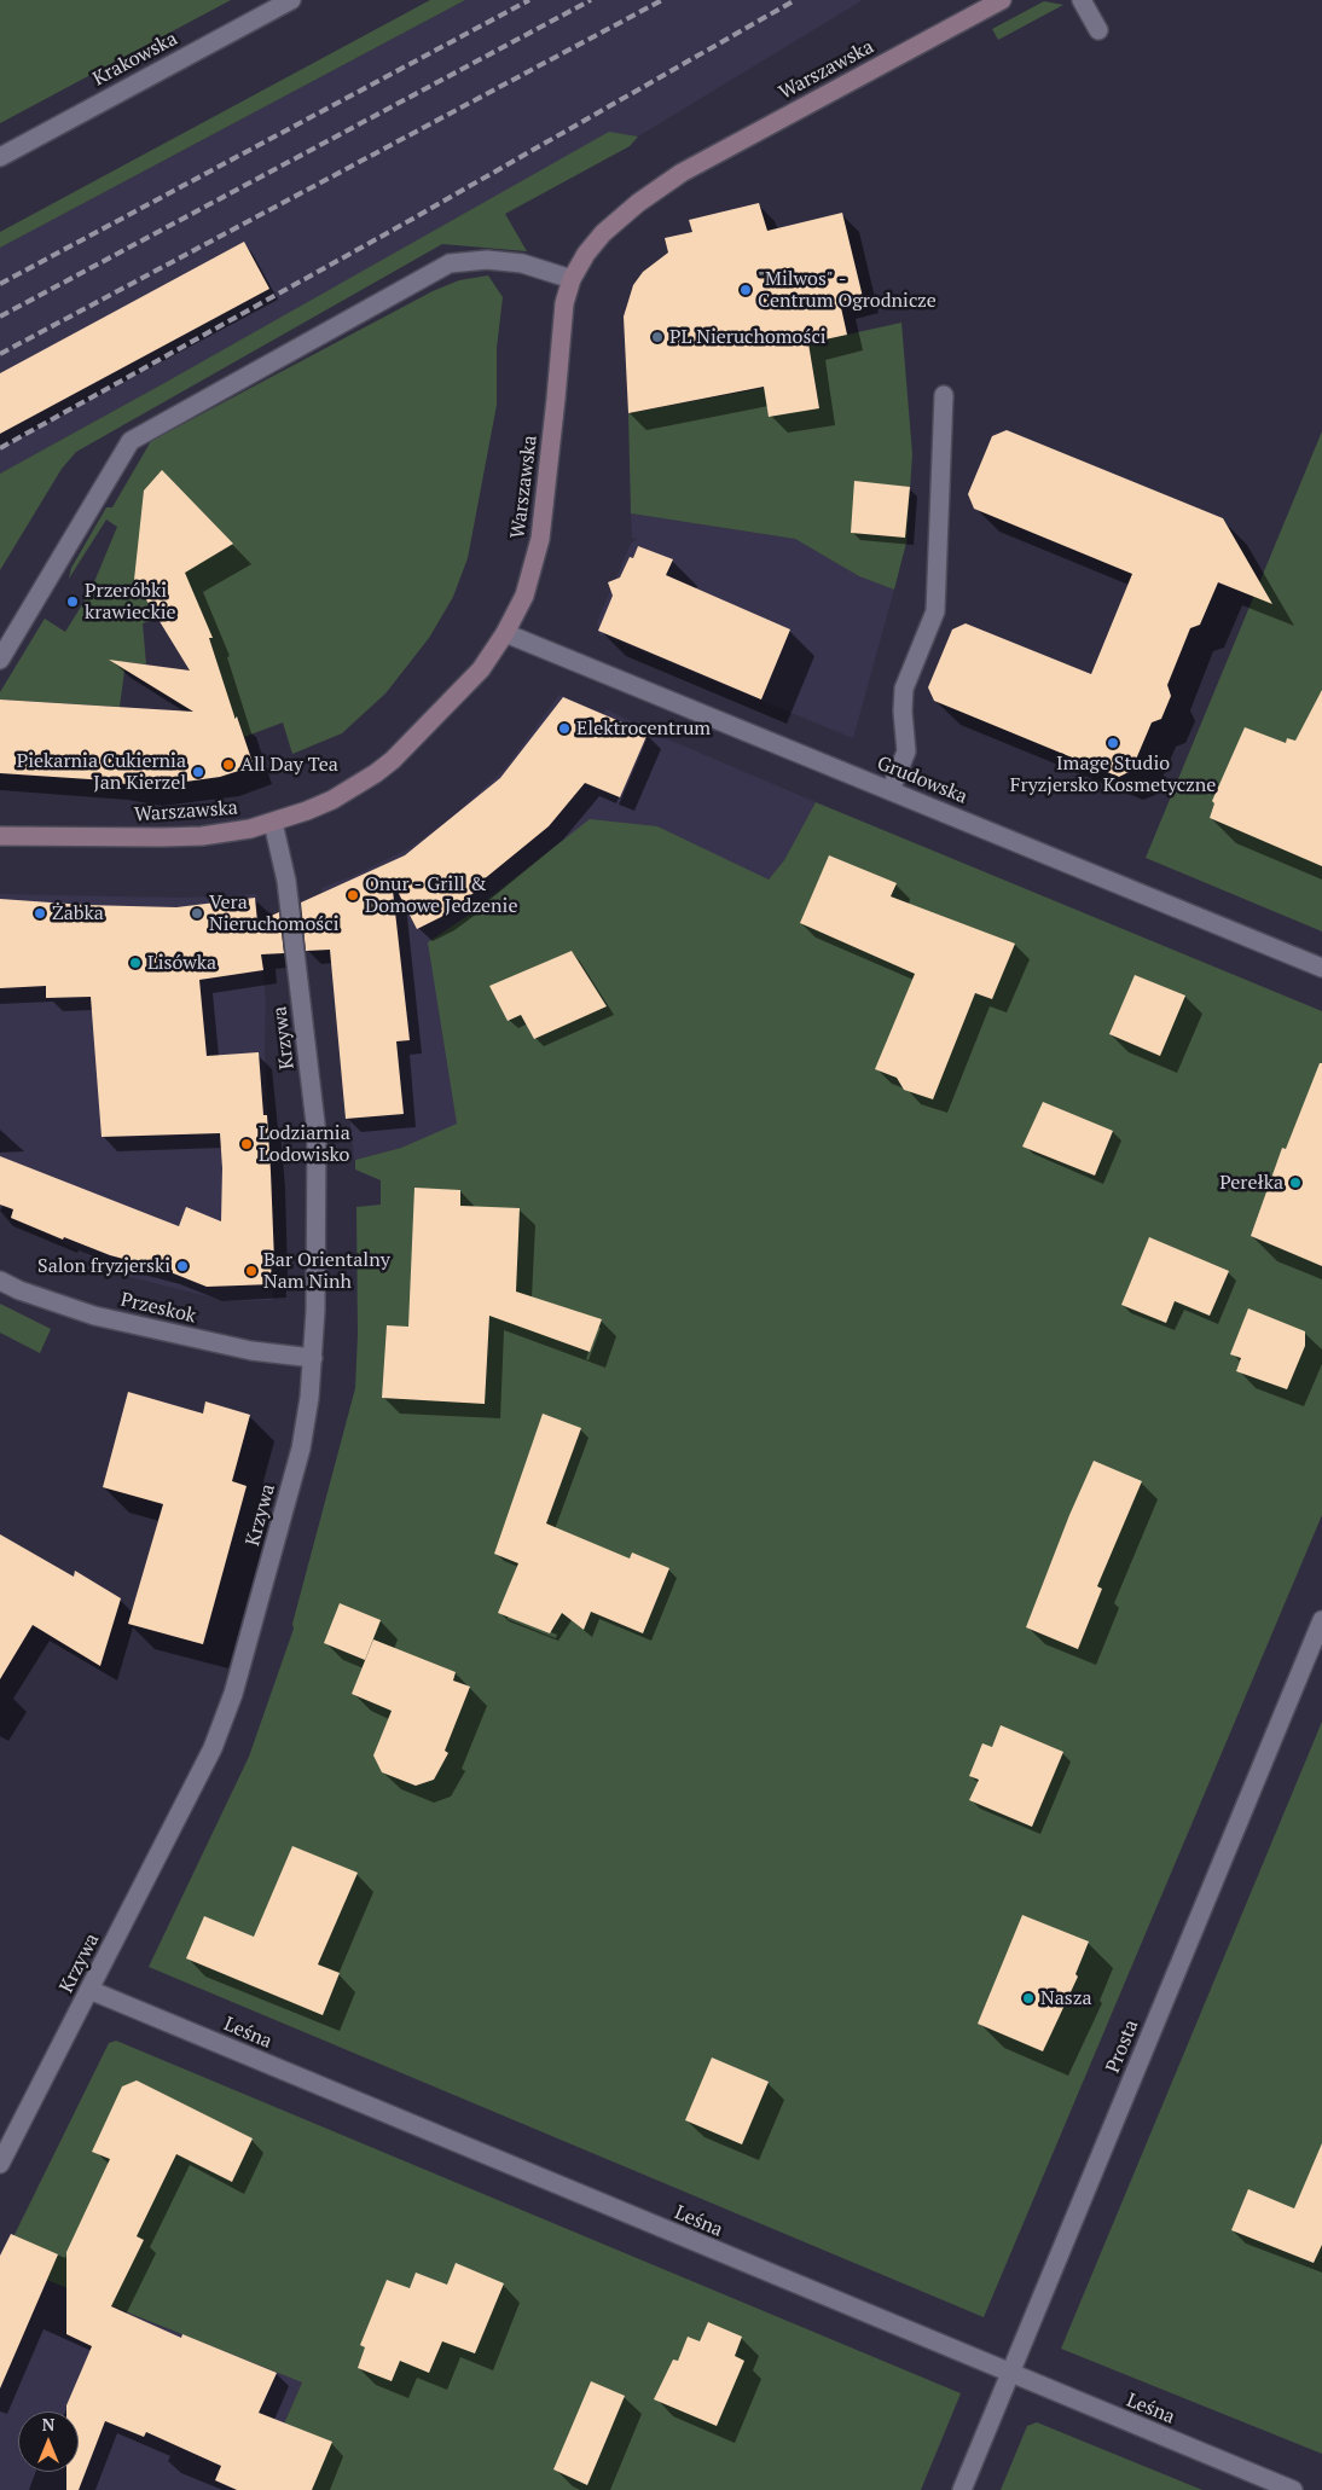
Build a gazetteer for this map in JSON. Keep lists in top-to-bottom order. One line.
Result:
{"streets":{"street":["Krakowska","Warszawska","Grudowska","Krzywa","Przeskok","Leśna","Prosta"]},"crossings":[["Warszawska","Grudowska"],["Warszawska","Krzywa"],["Krzywa","Przeskok"],["Krzywa","Leśna"],["Leśna","Prosta"]],"places":["\"Milwos\" - Centrum Ogrodnicze","PL Nieruchomości","Przeróbki krawieckie","Elektrocentrum","Image Studio Fryzjersko Kosmetyczne","All Day Tea","Piekarnia Cukiernia Jan Kierzel","Onur - Grill & Domowe Jedzenie","Żabka","Vera Nieruchomości","Lisówka","Lodziarnia Lodowisko","Perełka","Salon fryzjerski","Bar Orientalny Nam Ninh","Nasza"],"north":"top"}
